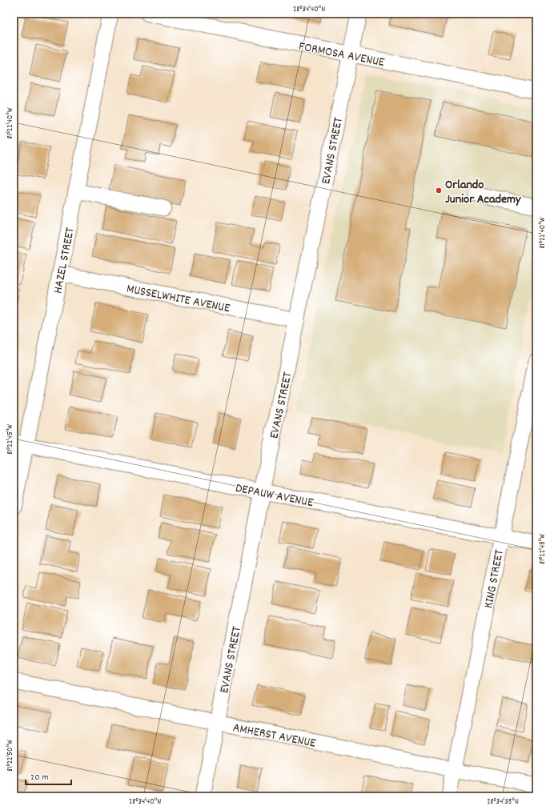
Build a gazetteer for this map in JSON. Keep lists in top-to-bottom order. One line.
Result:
{"streets":{"street":["FORMOSA AVENUE","EVANS STREET","HAZEL STREET","MUSSELWHITE AVENUE","DEPAUW AVENUE","KING STREET","AMHERST AVENUE"]},"crossings":[["FORMOSA AVENUE","EVANS STREET"],["EVANS STREET","MUSSELWHITE AVENUE"],["EVANS STREET","DEPAUW AVENUE"],["EVANS STREET","AMHERST AVENUE"],["HAZEL STREET","MUSSELWHITE AVENUE"],["HAZEL STREET","DEPAUW AVENUE"],["DEPAUW AVENUE","KING STREET"],["KING STREET","AMHERST AVENUE"]],"places":["Orlando Junior Academy"],"scale_bar":"20 m","coordinates":["28°34'40\"N","81°22'40\"W","81°22'45\"W","81°22'50\"W","28°34'35\"N"]}
